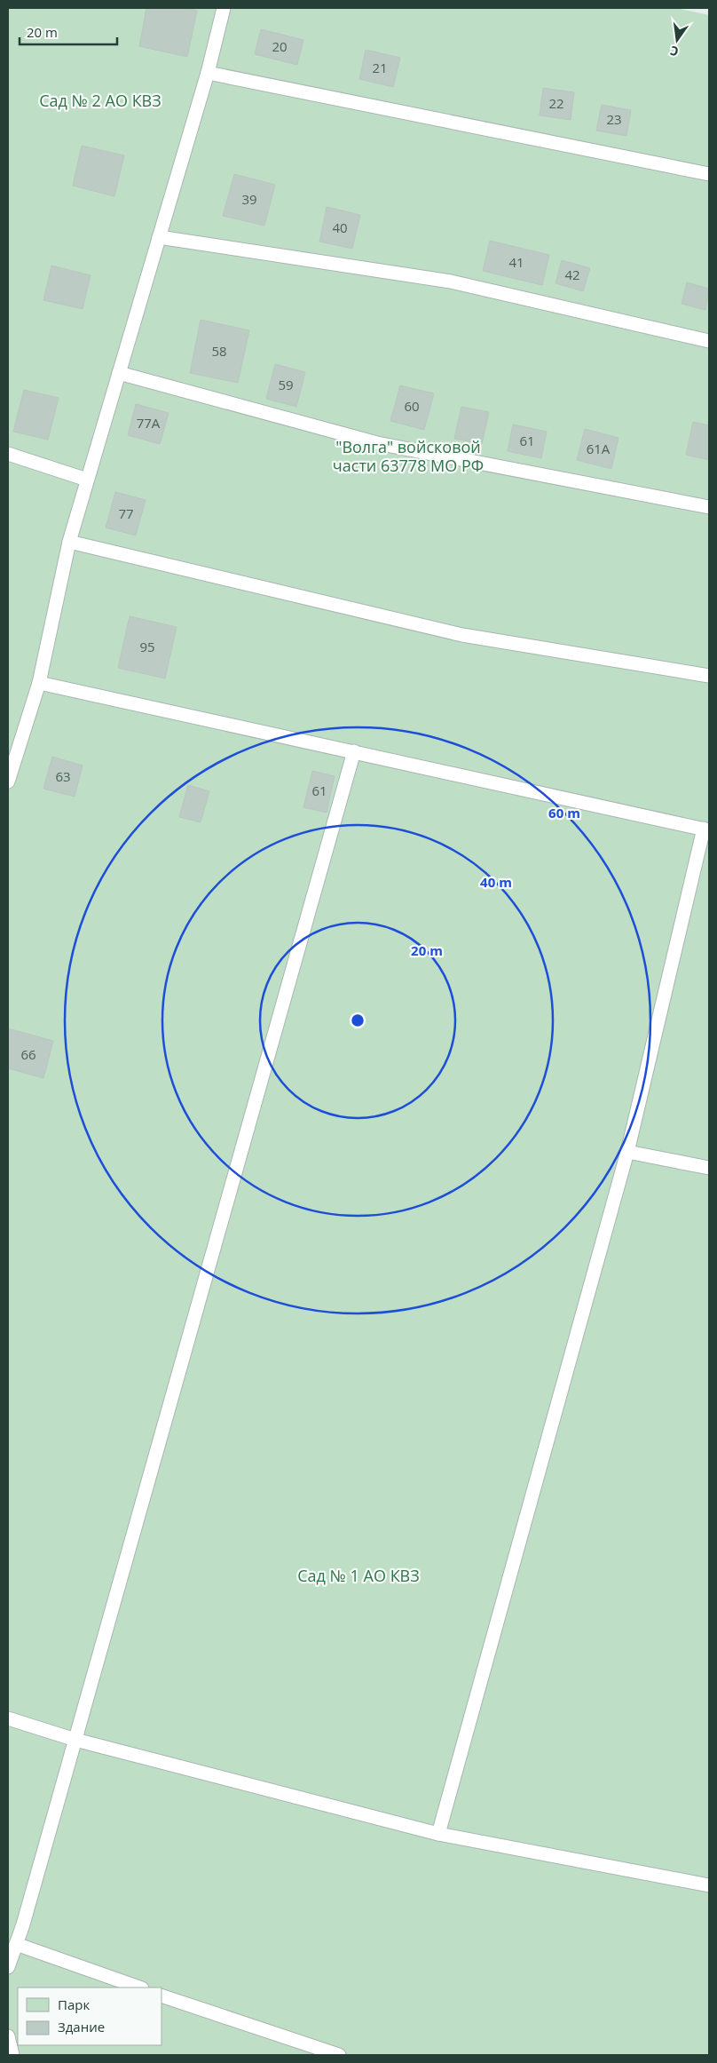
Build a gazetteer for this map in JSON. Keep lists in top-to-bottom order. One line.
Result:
{"parks":["Сад № 2 АО КВЗ","\"Волга\" войсковой части 63778 МО РФ","Сад № 1 АО КВЗ"],"house_numbers":["20","21","22","23","39","40","41","42","58","59","60","77А","61","61А","77","95","63","61","66"],"legend":["Парк","Здание"],"scale_bar":"20 m","north":"bottom","rings":["60 m","40 m","20 m"]}
